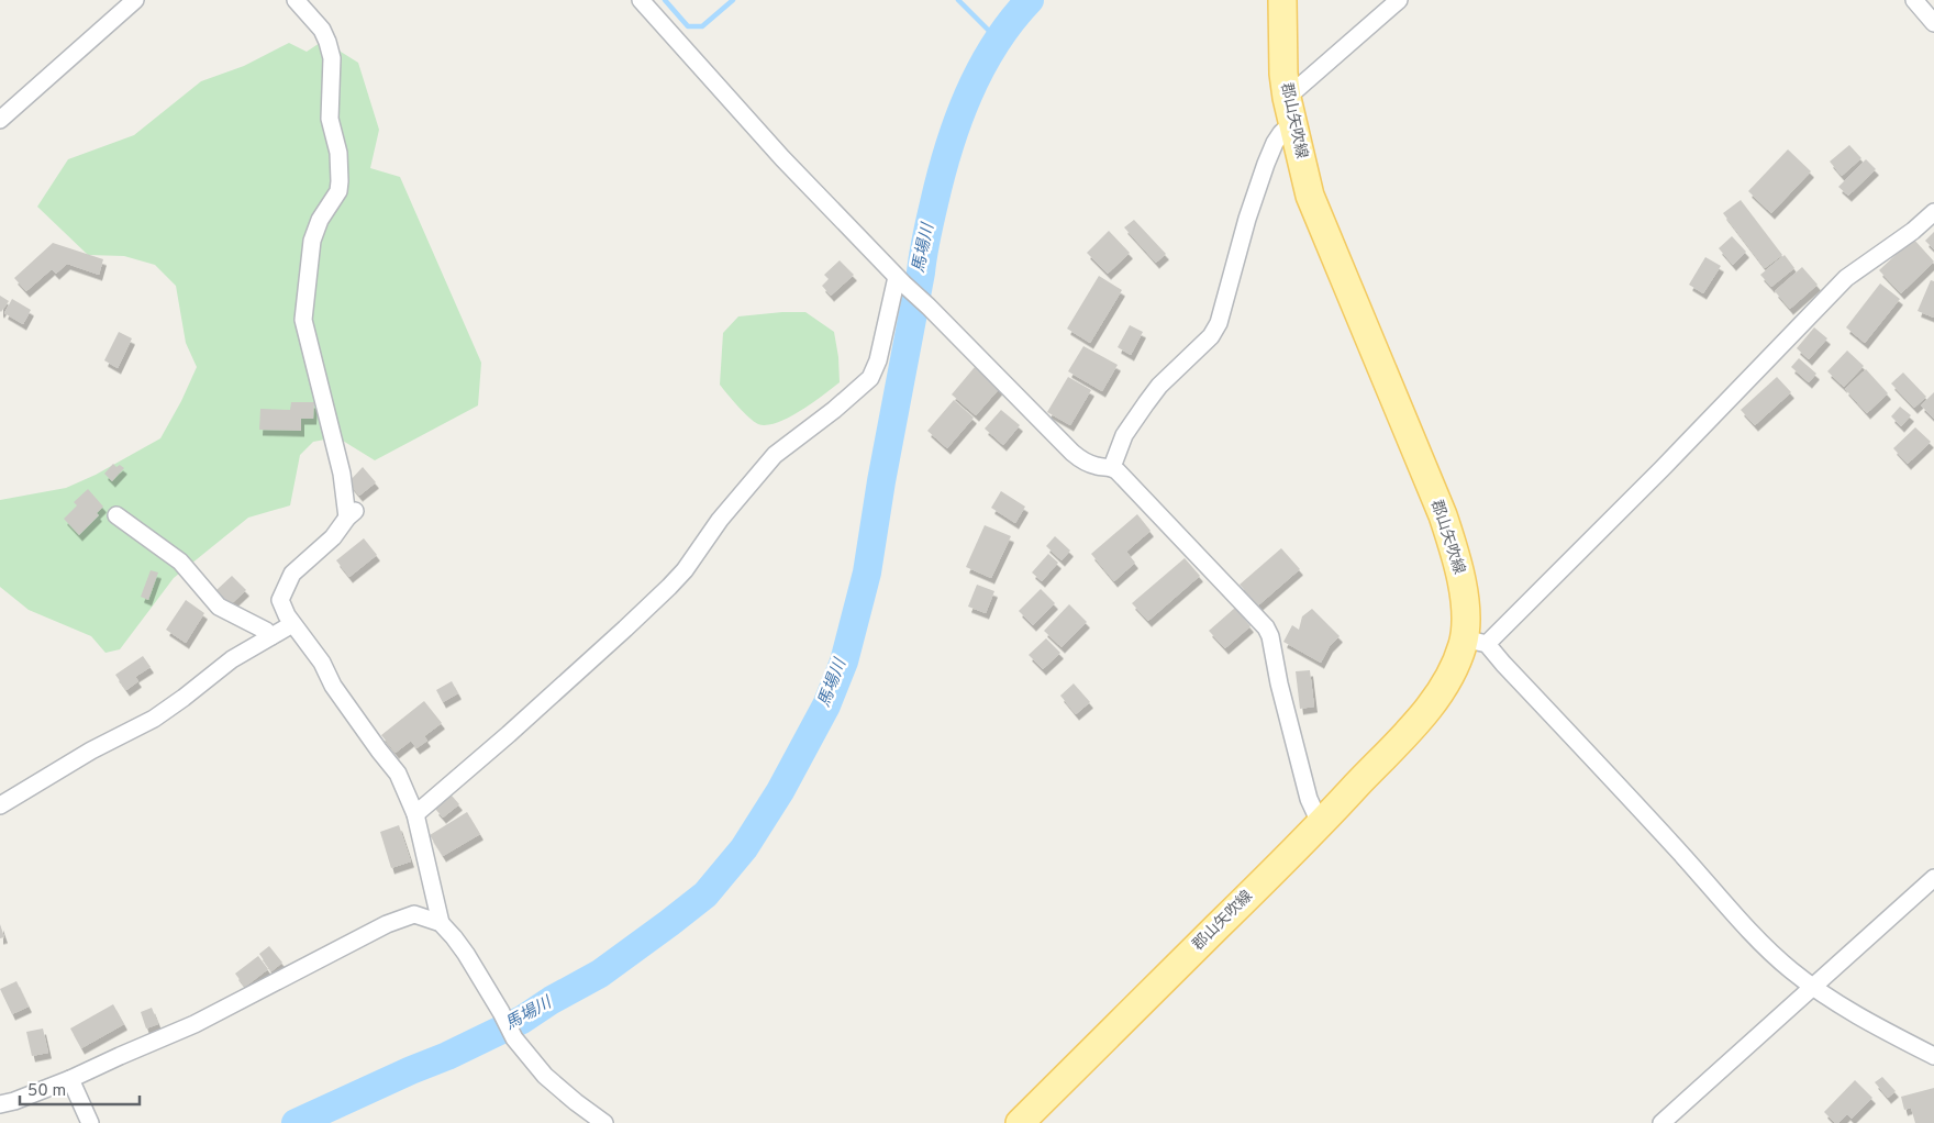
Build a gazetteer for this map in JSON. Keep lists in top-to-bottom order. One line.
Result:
{"streets":{"main road":["郡山矢吹線"]},"water":["馬場川"],"scale_bar":"50 m"}
